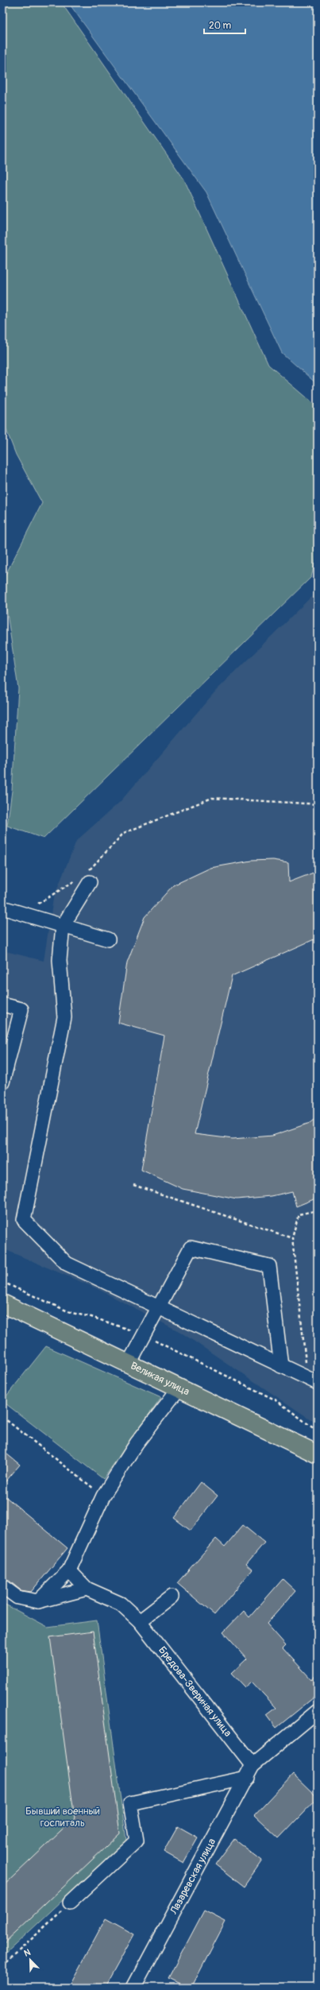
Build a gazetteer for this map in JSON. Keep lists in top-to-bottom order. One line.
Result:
{"streets":{"main road":["Великая улица"],"street":["Бредова-Звериная улица","Лазаревская улица"]},"crossings":[["Бредова-Звериная улица","Лазаревская улица"]],"parks":["Бывший военный госпиталь"],"scale_bar":"20 m","north":"top left"}
